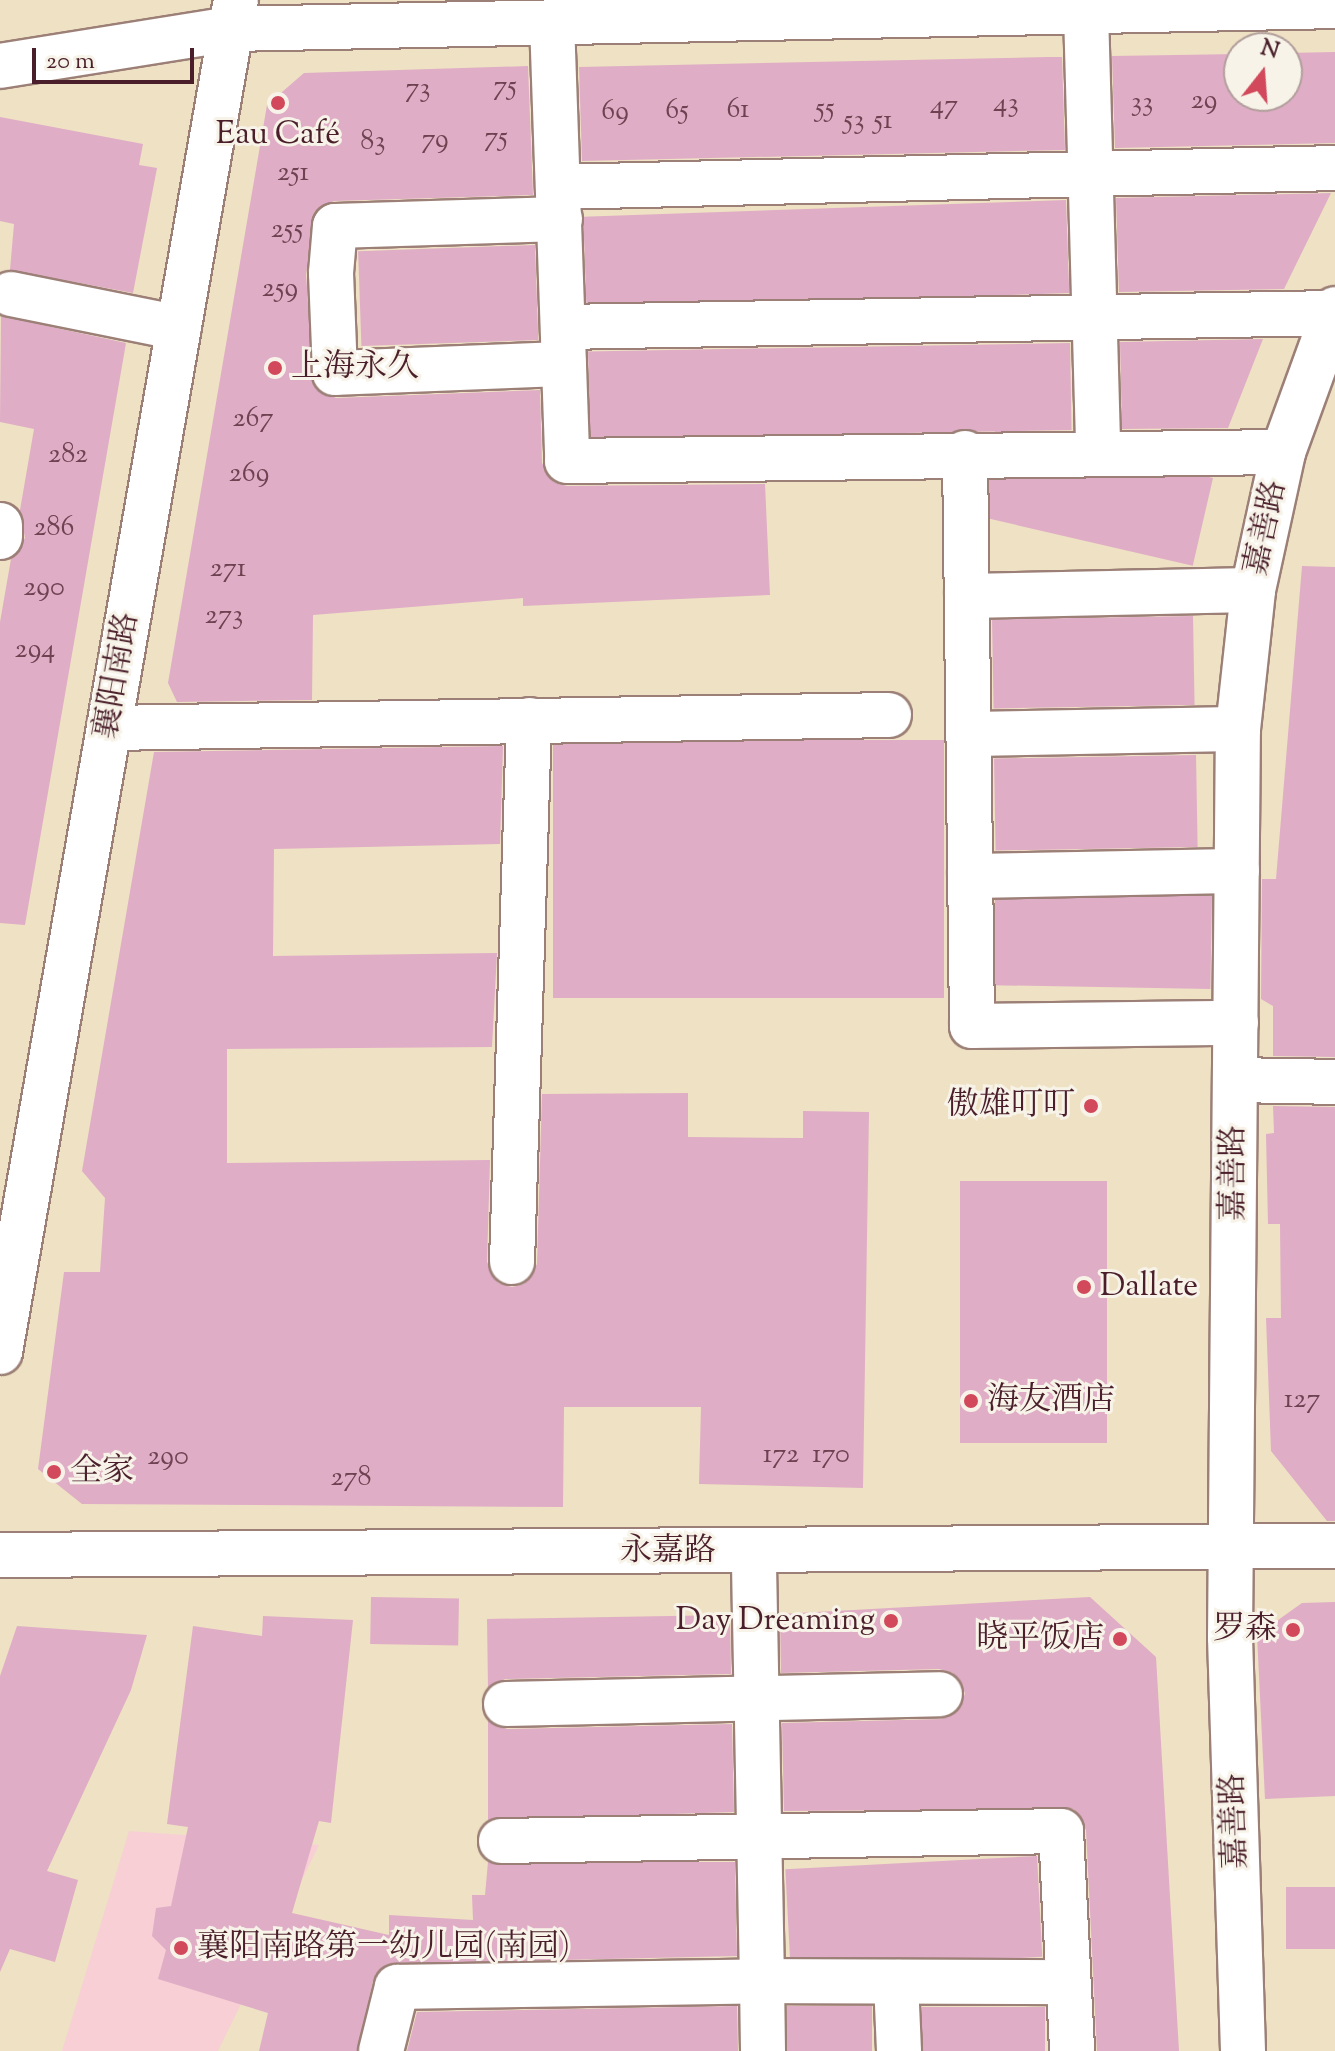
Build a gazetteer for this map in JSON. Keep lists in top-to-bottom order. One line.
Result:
{"streets":{"street":["嘉善路","襄阳南路","永嘉路"]},"crossings":[["嘉善路","永嘉路"]],"places":["Eau Café","上海永久","傲雄叮叮","Dallate","海友酒店","全家","Day Dreaming","罗森","晓平饭店","襄阳南路第一幼儿园(南园)"],"house_numbers":["75","73","29","33","43","47","55","61","65","69","53","51","75","79","83","251","255","259","267","282","269","286","271","290","273","294","127","172","170","290","278"],"scale_bar":"20 m","north":"top"}
